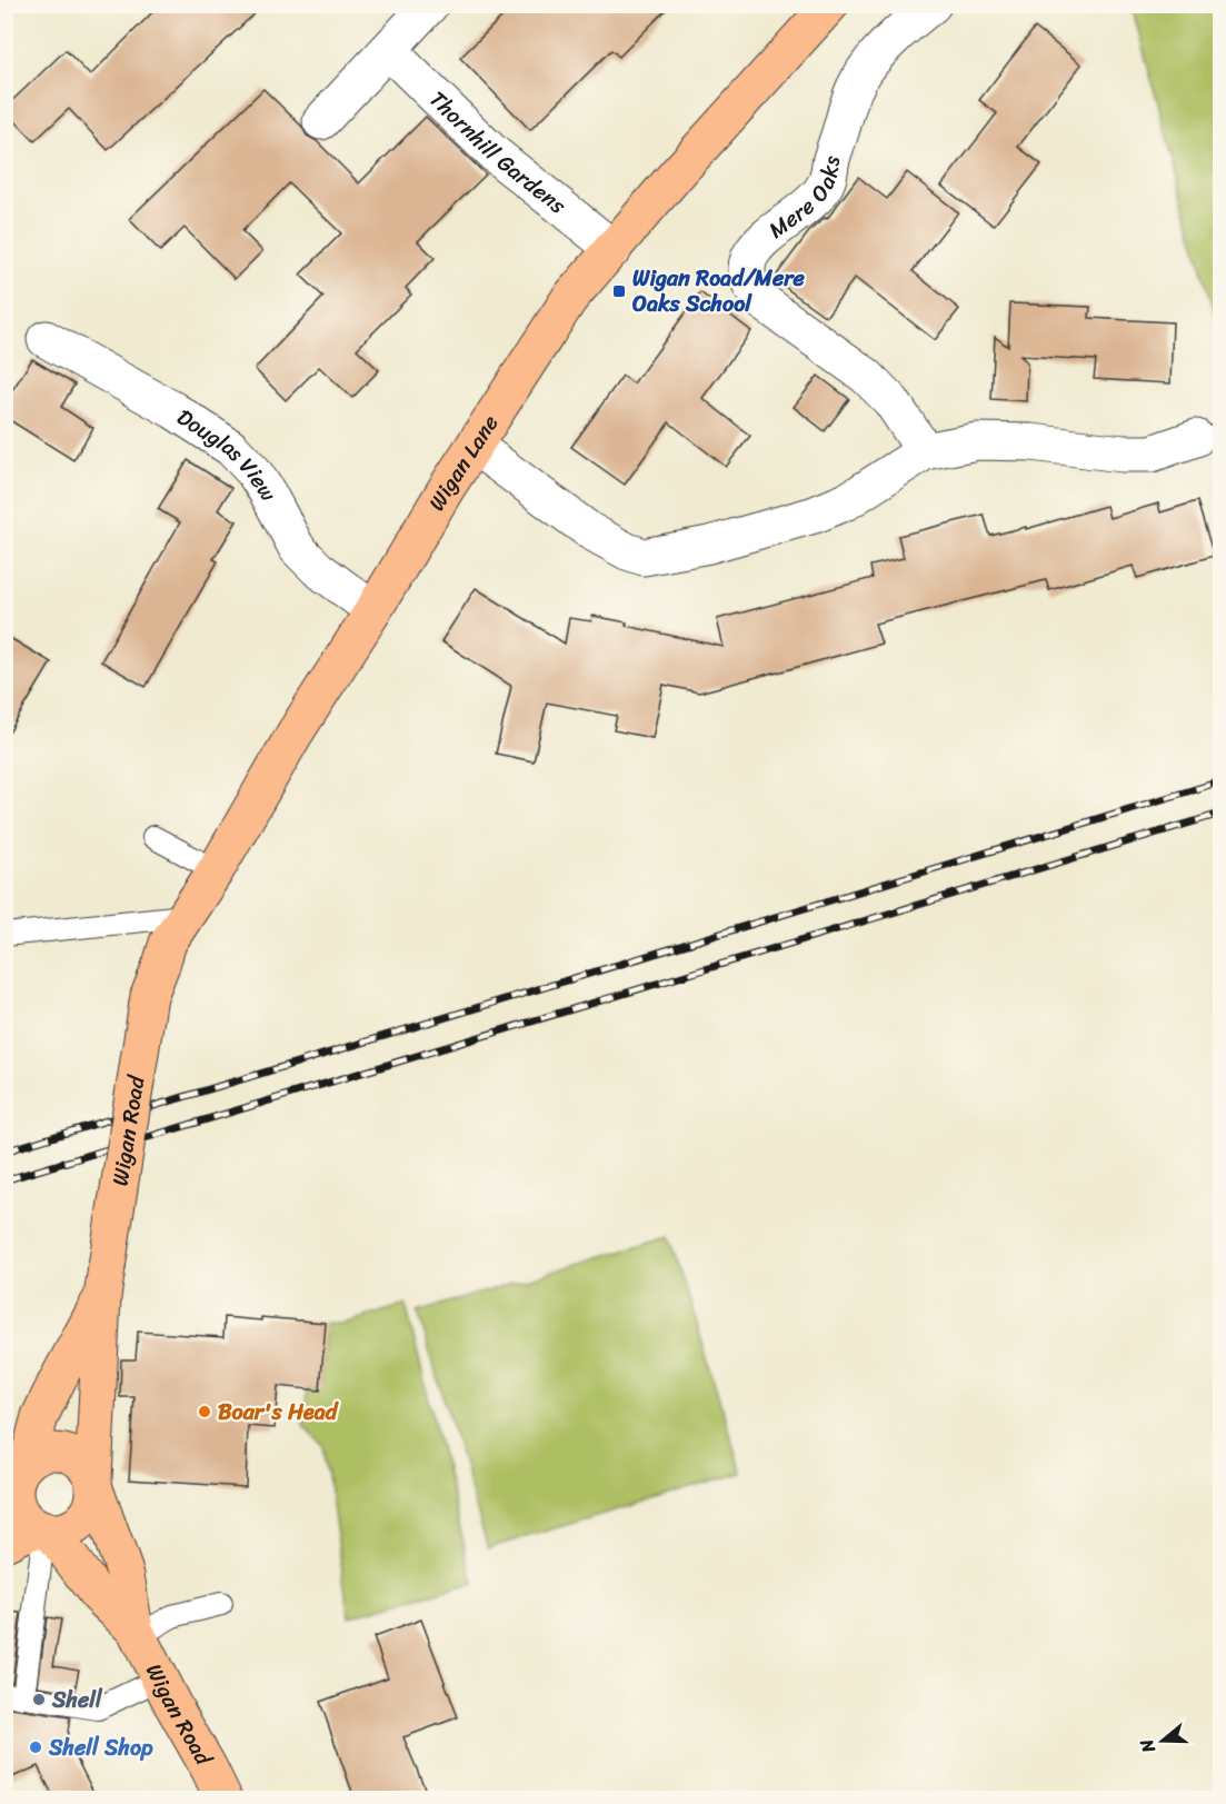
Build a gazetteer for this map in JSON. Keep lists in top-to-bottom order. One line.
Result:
{"streets":{"main road":["Wigan Lane","Wigan Road"],"street":["Thornhill Gardens","Mere Oaks","Douglas View"]},"crossings":[["Thornhill Gardens","Wigan Lane"],["Douglas View","Wigan Lane"],["Wigan Lane","Wigan Road"]],"places":{"transit":["Wigan Road/Mere Oaks School"],"other":["Boar's Head","Shell","Shell Shop"]},"north":"left"}
